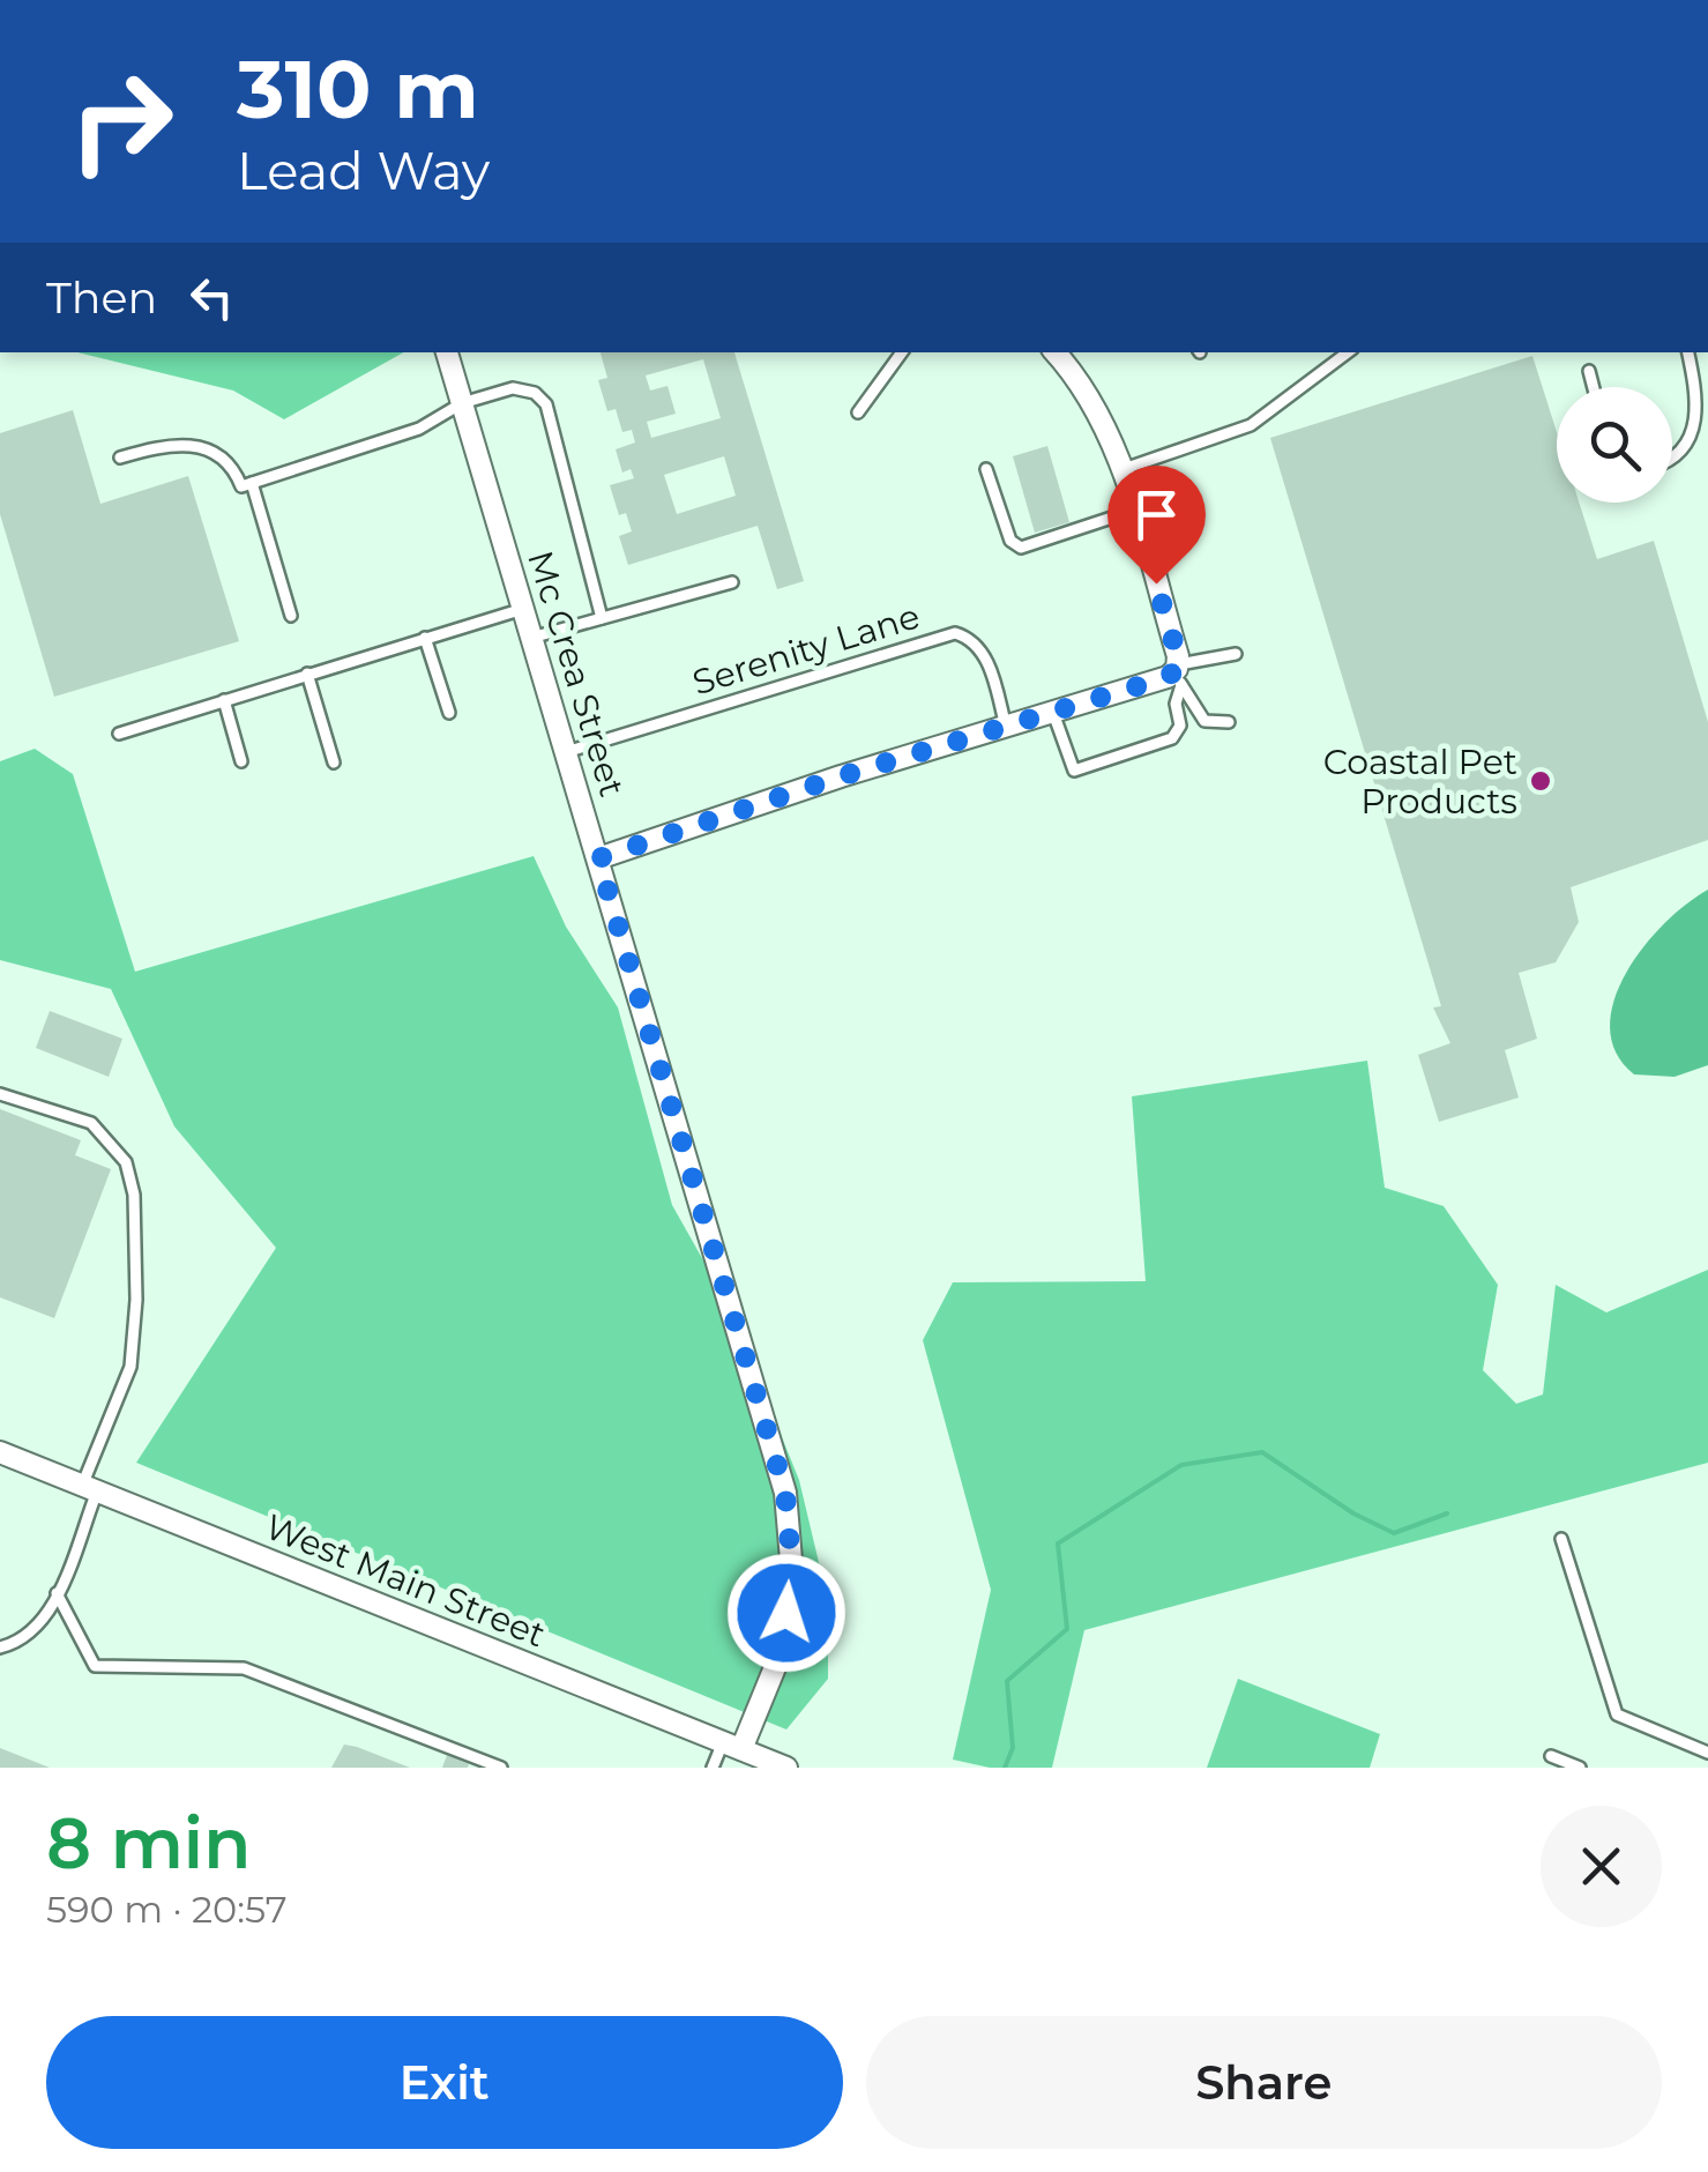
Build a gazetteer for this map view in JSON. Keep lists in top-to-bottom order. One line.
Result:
{"streets":{"street":["Mc Crea Street","West Main Street"],"lane":["Serenity Lane"]},"crossings":[["Serenity Lane","Mc Crea Street"],["Mc Crea Street","West Main Street"]],"places":["Coastal Pet Products"],"page":{"turn":["310 m","Lead Way"],"then":"Then","heading":["8 min","590 m · 20:57"],"buttons":["Exit","Share"]}}
